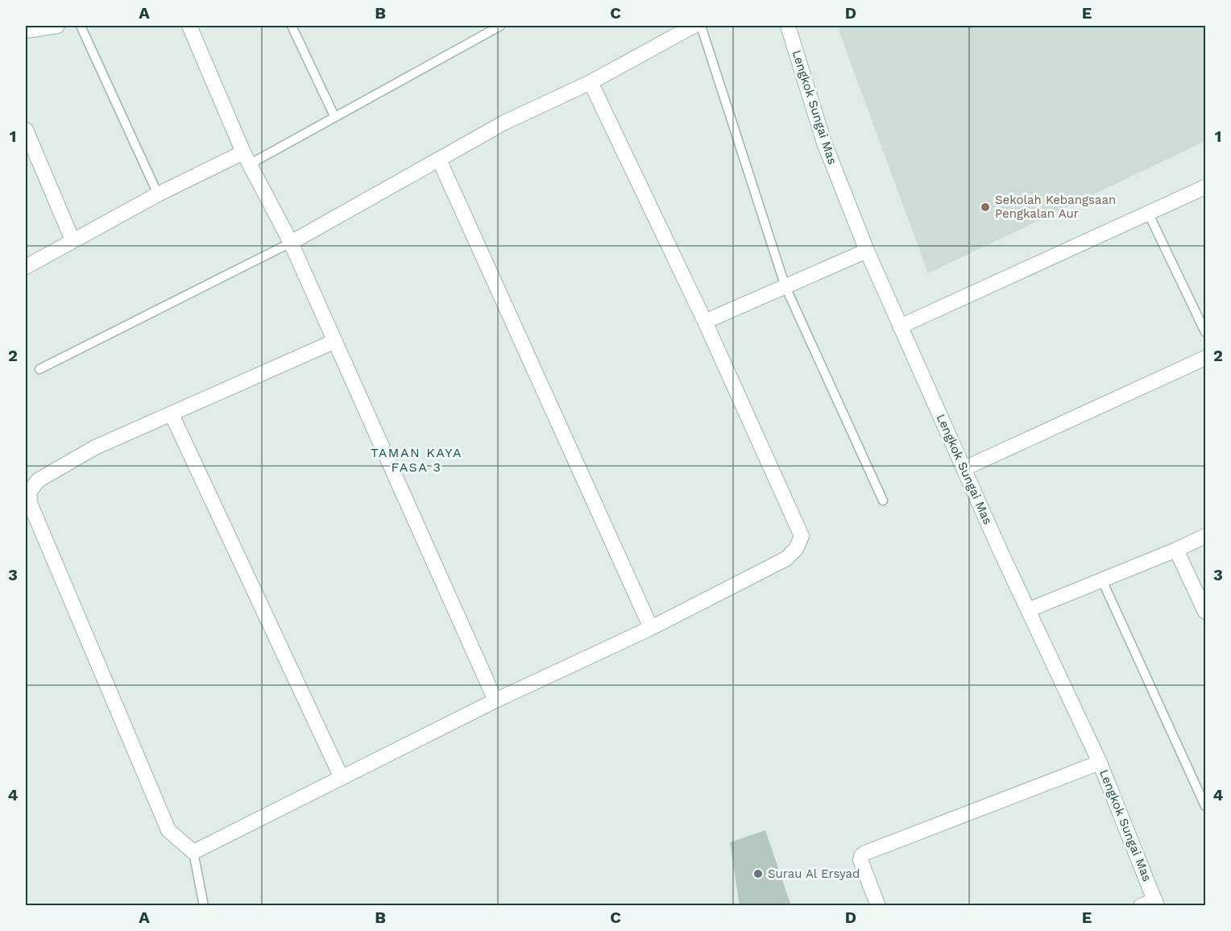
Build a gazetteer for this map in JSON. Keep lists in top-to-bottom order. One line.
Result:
{"streets":{"street":["Lengkok Sungai Mas"]},"districts":["TAMAN KAYA FASA 3"],"places":["Sekolah Kebangsaan Pengkalan Aur","Surau Al Ersyad"],"grid":{"columns":["A","B","C","D","E"],"rows":["1","2","3","4"]}}
